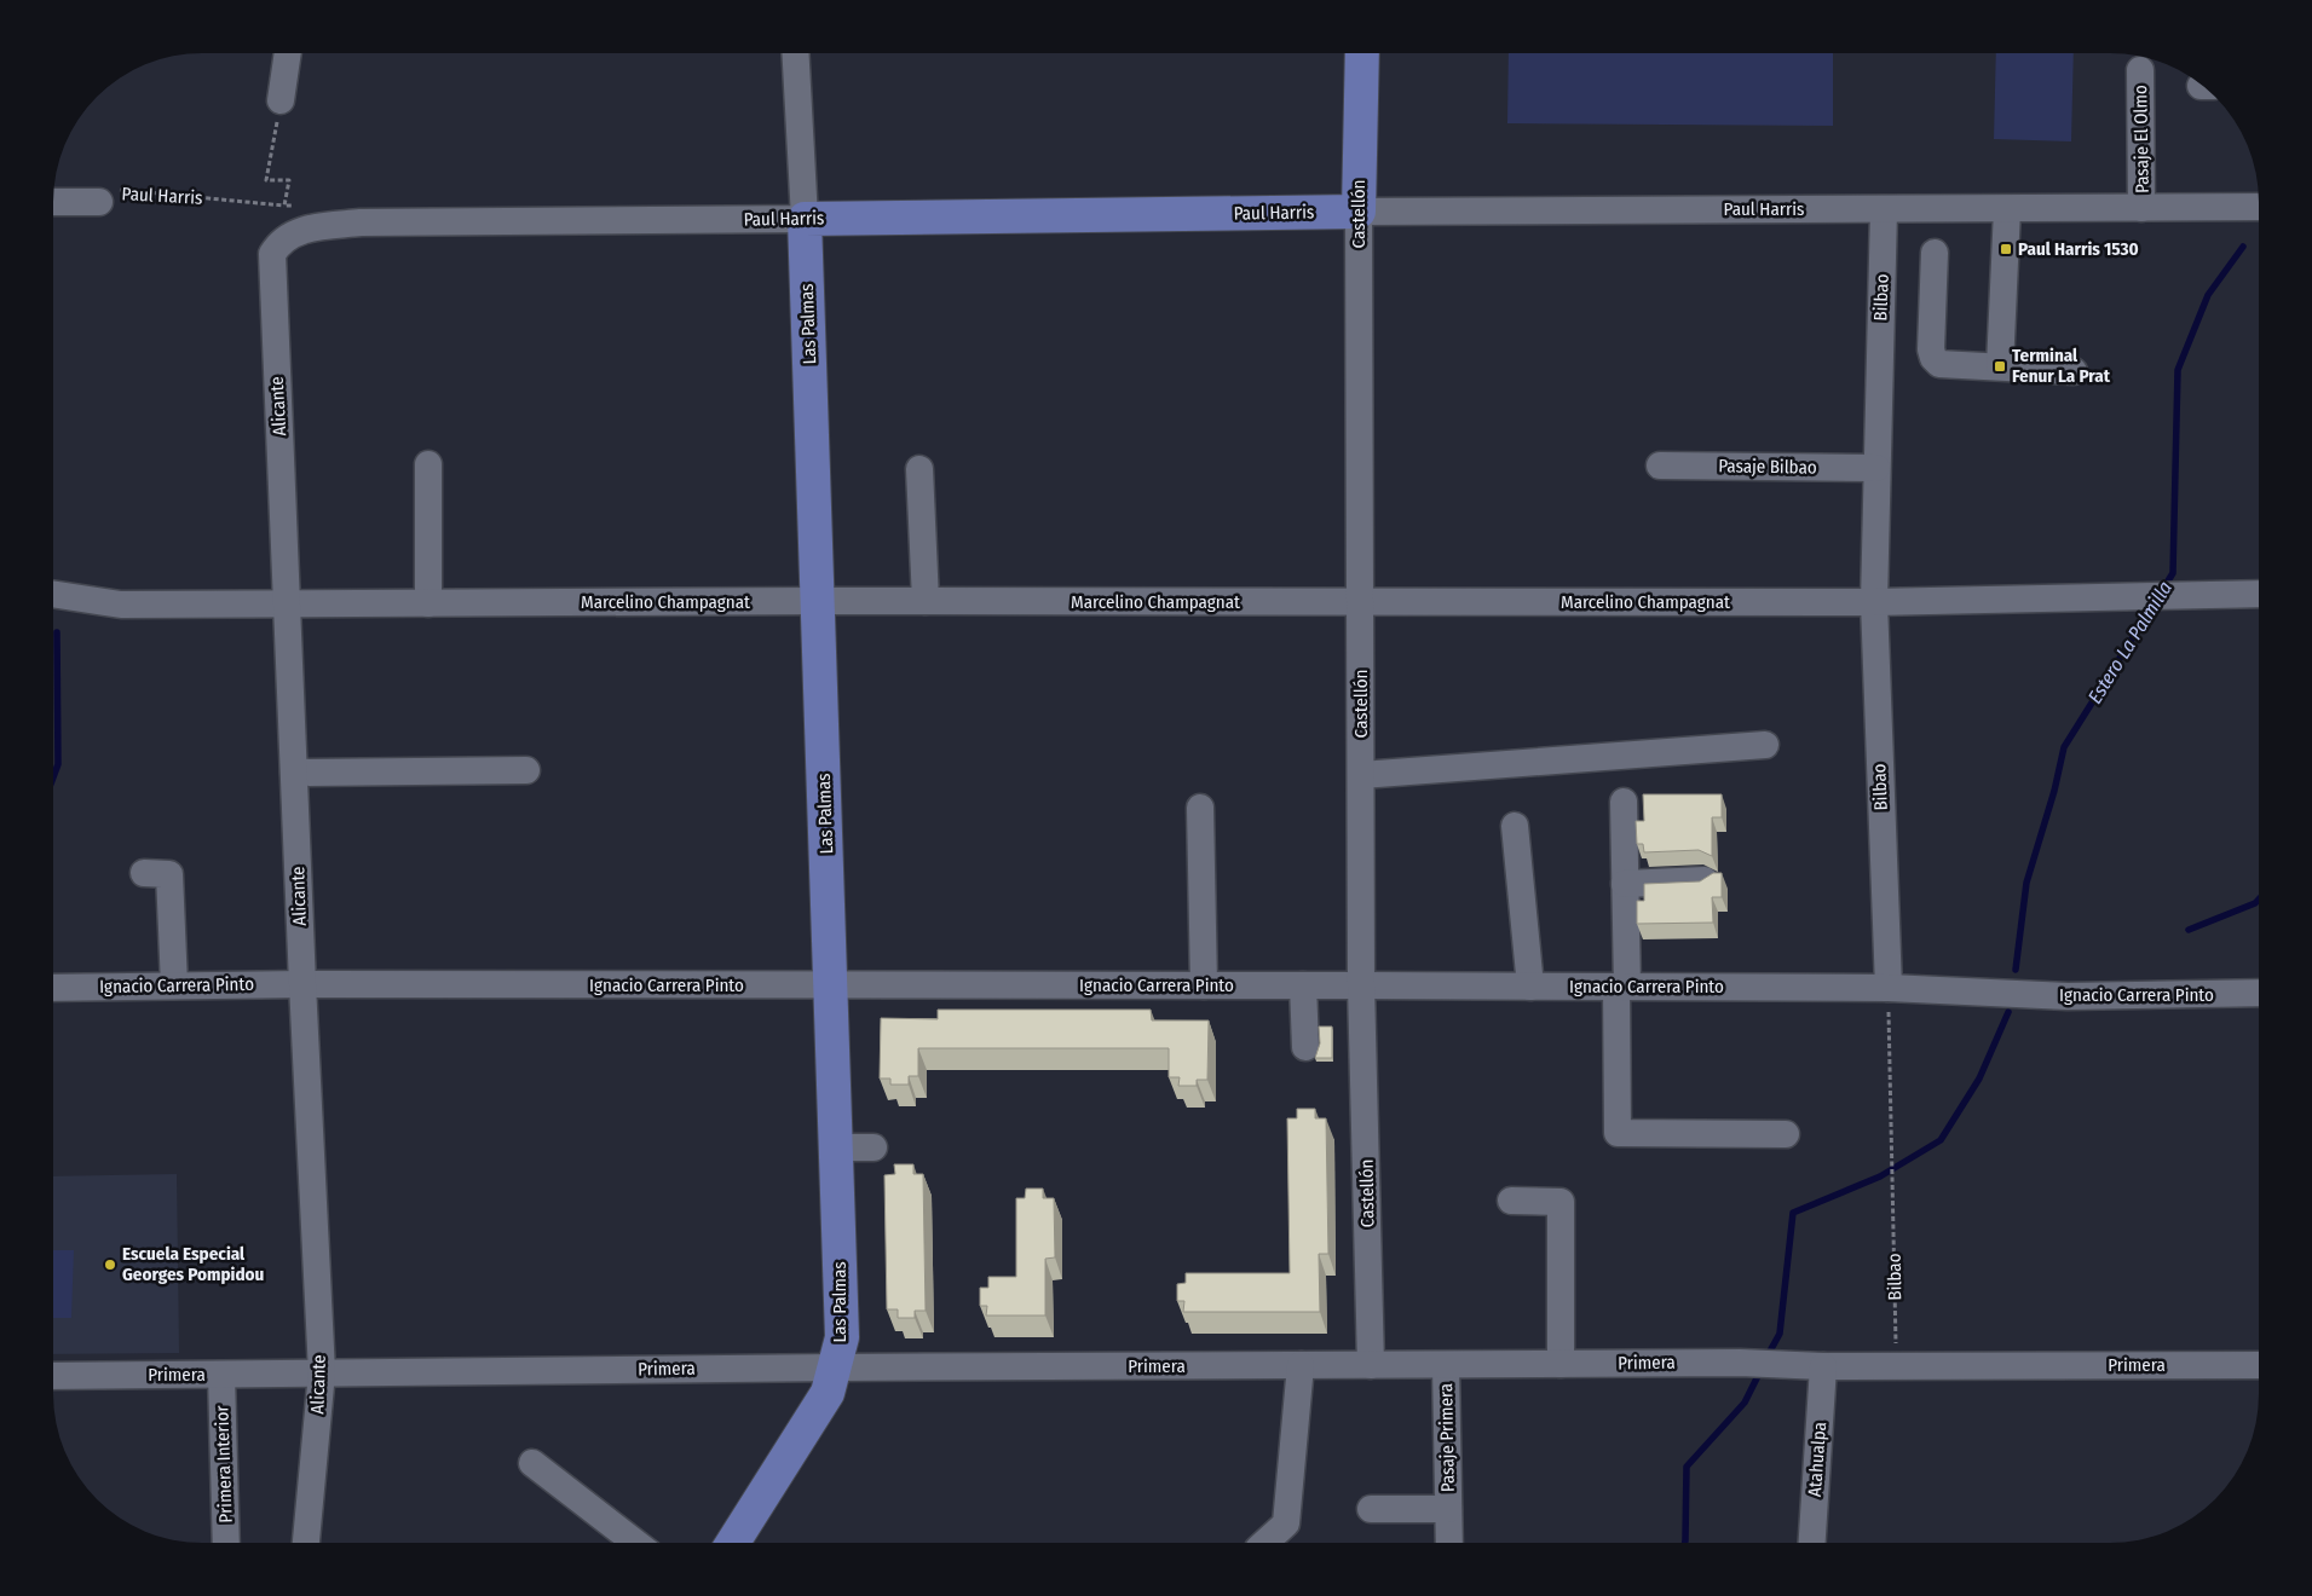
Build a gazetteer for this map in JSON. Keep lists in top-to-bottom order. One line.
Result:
{"streets":{"main road":["Paul Harris","Castellón","Las Palmas"],"street":["Pasaje El Olmo","Bilbao","Alicante","Pasaje Bilbao","Marcelino Champagnat","Ignacio Carrera Pinto","Primera","Pasaje Primera","Atahualpa","Primera Interior"]},"crossings":[["Pasaje El Olmo","Paul Harris"],["Paul Harris","Castellón"],["Paul Harris","Bilbao"],["Paul Harris","Las Palmas"],["Paul Harris","Alicante"],["Castellón","Marcelino Champagnat"],["Castellón","Ignacio Carrera Pinto"],["Castellón","Primera"],["Bilbao","Pasaje Bilbao"],["Bilbao","Marcelino Champagnat"],["Bilbao","Ignacio Carrera Pinto"],["Bilbao","Primera"],["Las Palmas","Marcelino Champagnat"],["Las Palmas","Ignacio Carrera Pinto"],["Las Palmas","Primera"],["Alicante","Marcelino Champagnat"],["Alicante","Ignacio Carrera Pinto"],["Alicante","Primera"],["Primera","Pasaje Primera"],["Primera","Atahualpa"],["Primera","Primera Interior"]],"water":["Estero La Palmilla"],"places":{"transit":["Paul Harris 1530","Terminal Fenur La Prat"],"other":["Escuela Especial Georges Pompidou"]}}
